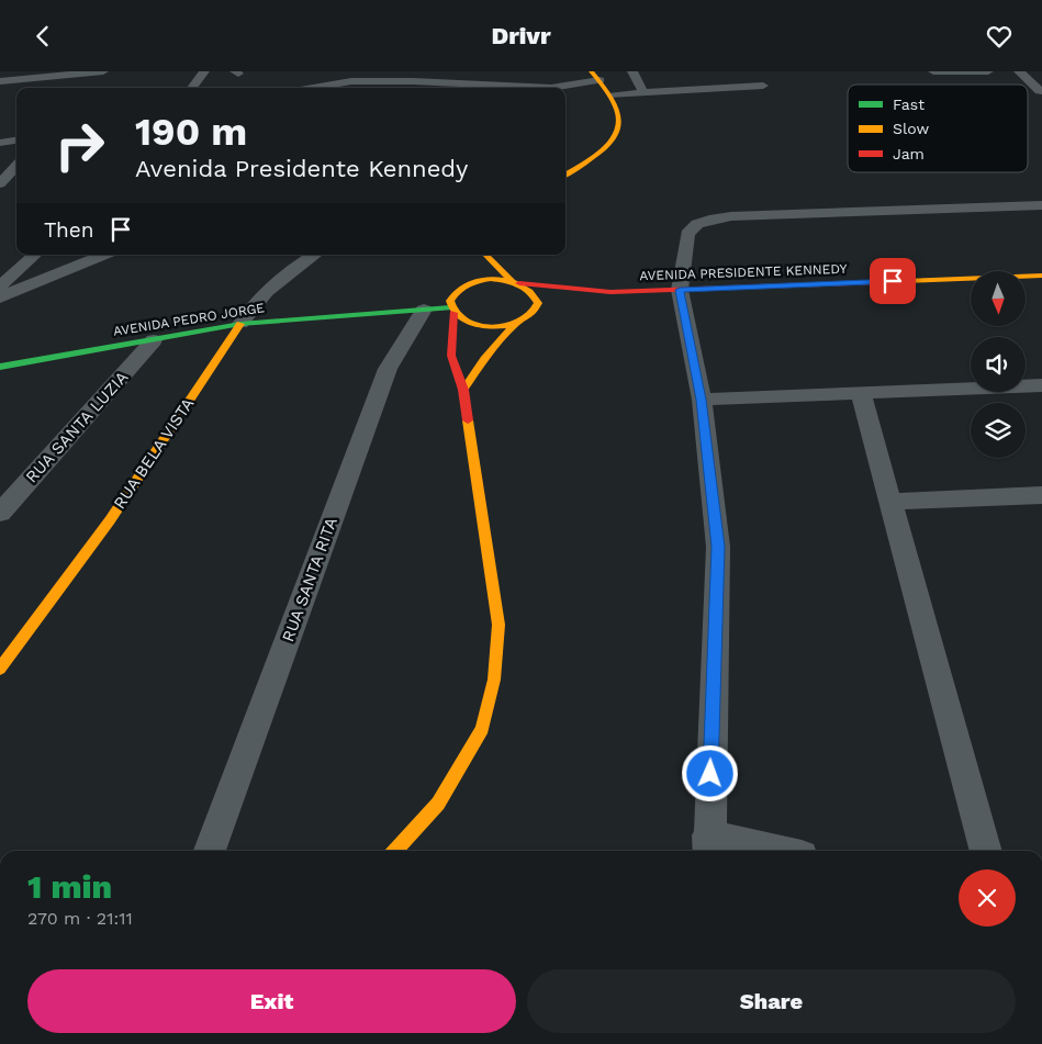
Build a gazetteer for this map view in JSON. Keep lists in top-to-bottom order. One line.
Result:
{"streets":{"main road":["AVENIDA PRESIDENTE KENNEDY","AVENIDA PEDRO JORGE","RUA BELA VISTA"],"street":["RUA SANTA LUZIA","RUA SANTA RITA"]},"crossings":[["AVENIDA PEDRO JORGE","RUA SANTA LUZIA"],["AVENIDA PEDRO JORGE","RUA BELA VISTA"],["AVENIDA PEDRO JORGE","RUA SANTA RITA"]],"legend":["Fast","Slow","Jam"],"north":"bottom","page":{"header":"Drivr","turn":["190 m","Avenida Presidente Kennedy"],"then":"Then","heading":["1 min","270 m · 21:11"],"buttons":["Exit","Share"]}}
